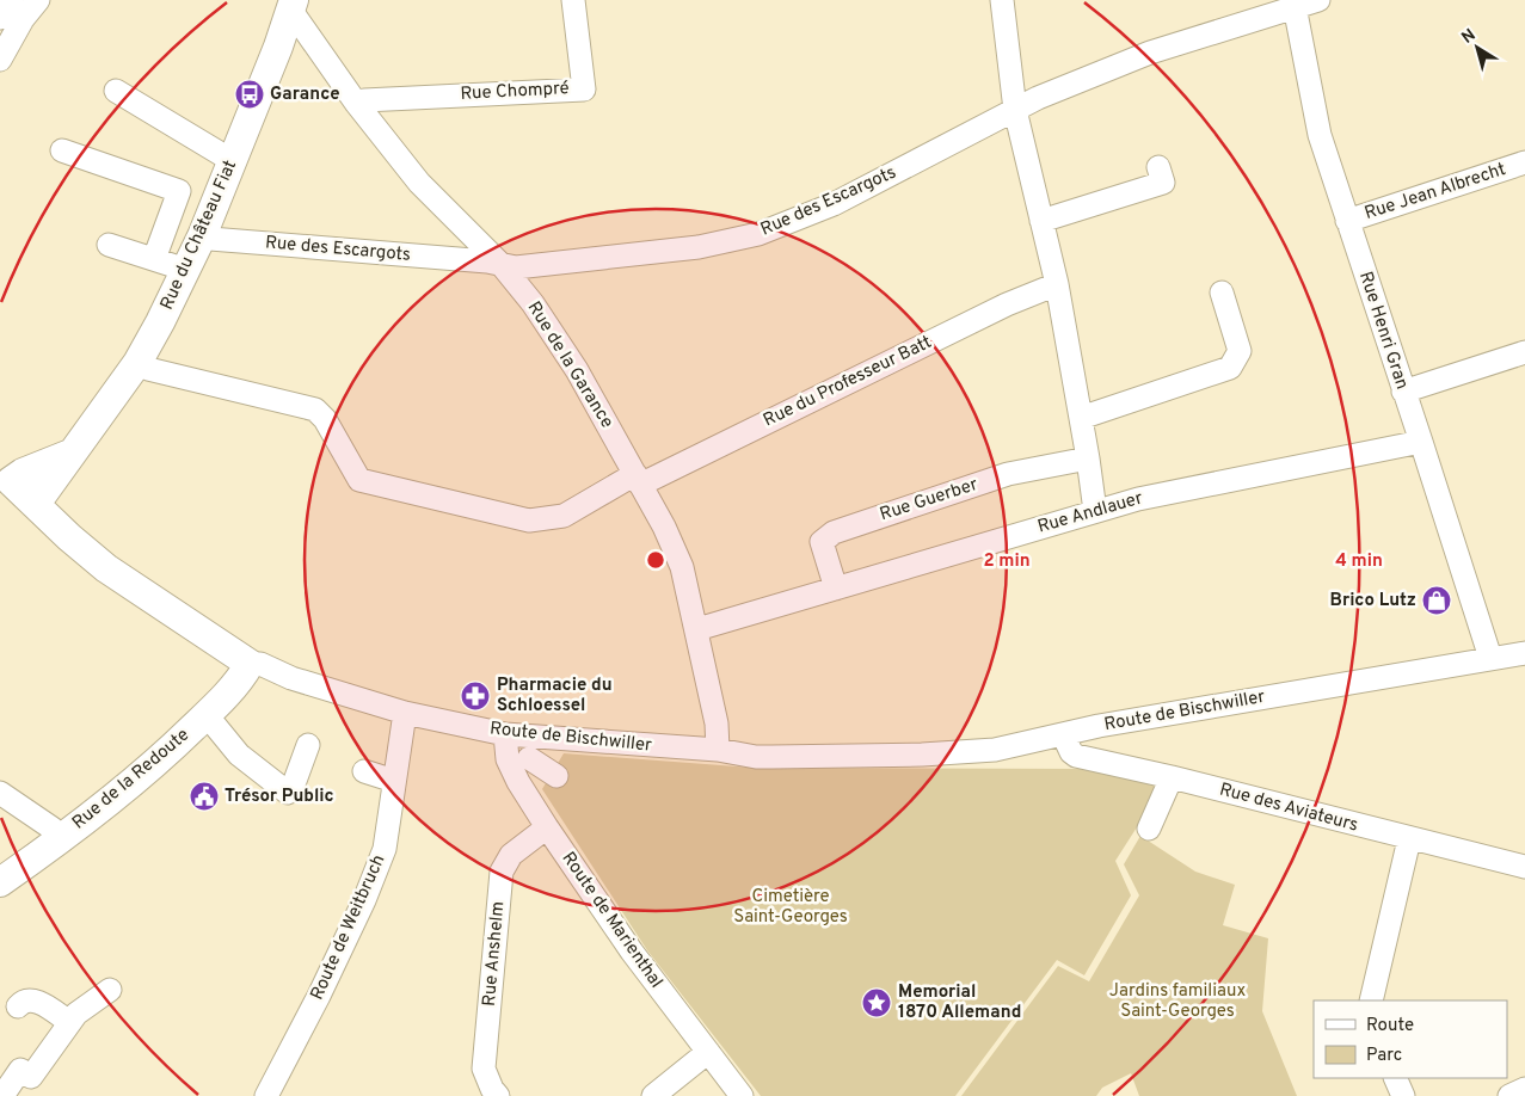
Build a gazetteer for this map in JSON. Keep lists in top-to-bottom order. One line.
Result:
{"streets":{"main road":["Rue du Château Fiat","Route de Bischwiller","Rue de la Redoute"],"street":["Rue Chompré","Rue Jean Albrecht","Rue des Escargots","Rue Henri Gran","Rue de la Garance","Rue du Professeur Batt","Rue Guerber","Rue Andlauer","Rue des Aviateurs","Route de Marienthal","Route de Weitbruch","Rue Anshelm"]},"crossings":[["Rue Chompré","Rue de la Garance"],["Rue Jean Albrecht","Rue Henri Gran"],["Rue des Escargots","Rue du Château Fiat"],["Rue des Escargots","Rue Henri Gran"],["Rue des Escargots","Rue de la Garance"],["Rue du Château Fiat","Rue de la Garance"],["Rue du Château Fiat","Rue du Professeur Batt"],["Rue du Château Fiat","Route de Bischwiller"],["Rue Henri Gran","Rue Andlauer"],["Rue Henri Gran","Route de Bischwiller"],["Rue de la Garance","Rue du Professeur Batt"],["Rue de la Garance","Rue Andlauer"],["Rue de la Garance","Route de Bischwiller"],["Rue Guerber","Rue Andlauer"],["Route de Bischwiller","Rue de la Redoute"],["Route de Bischwiller","Rue des Aviateurs"],["Route de Bischwiller","Route de Marienthal"],["Route de Bischwiller","Route de Weitbruch"],["Route de Marienthal","Rue Anshelm"]],"parks":["Cimetière Saint-Georges","Jardins familiaux Saint-Georges"],"places":{"bus stop":["Garance"],"shop":["Brico Lutz"],"pharmacy":["Pharmacie du Schloessel"],"public building":["Trésor Public"],"place":["Memorial 1870 Allemand"]},"legend":["Route","Parc"],"north":"top left","rings":["2 min","4 min"]}
